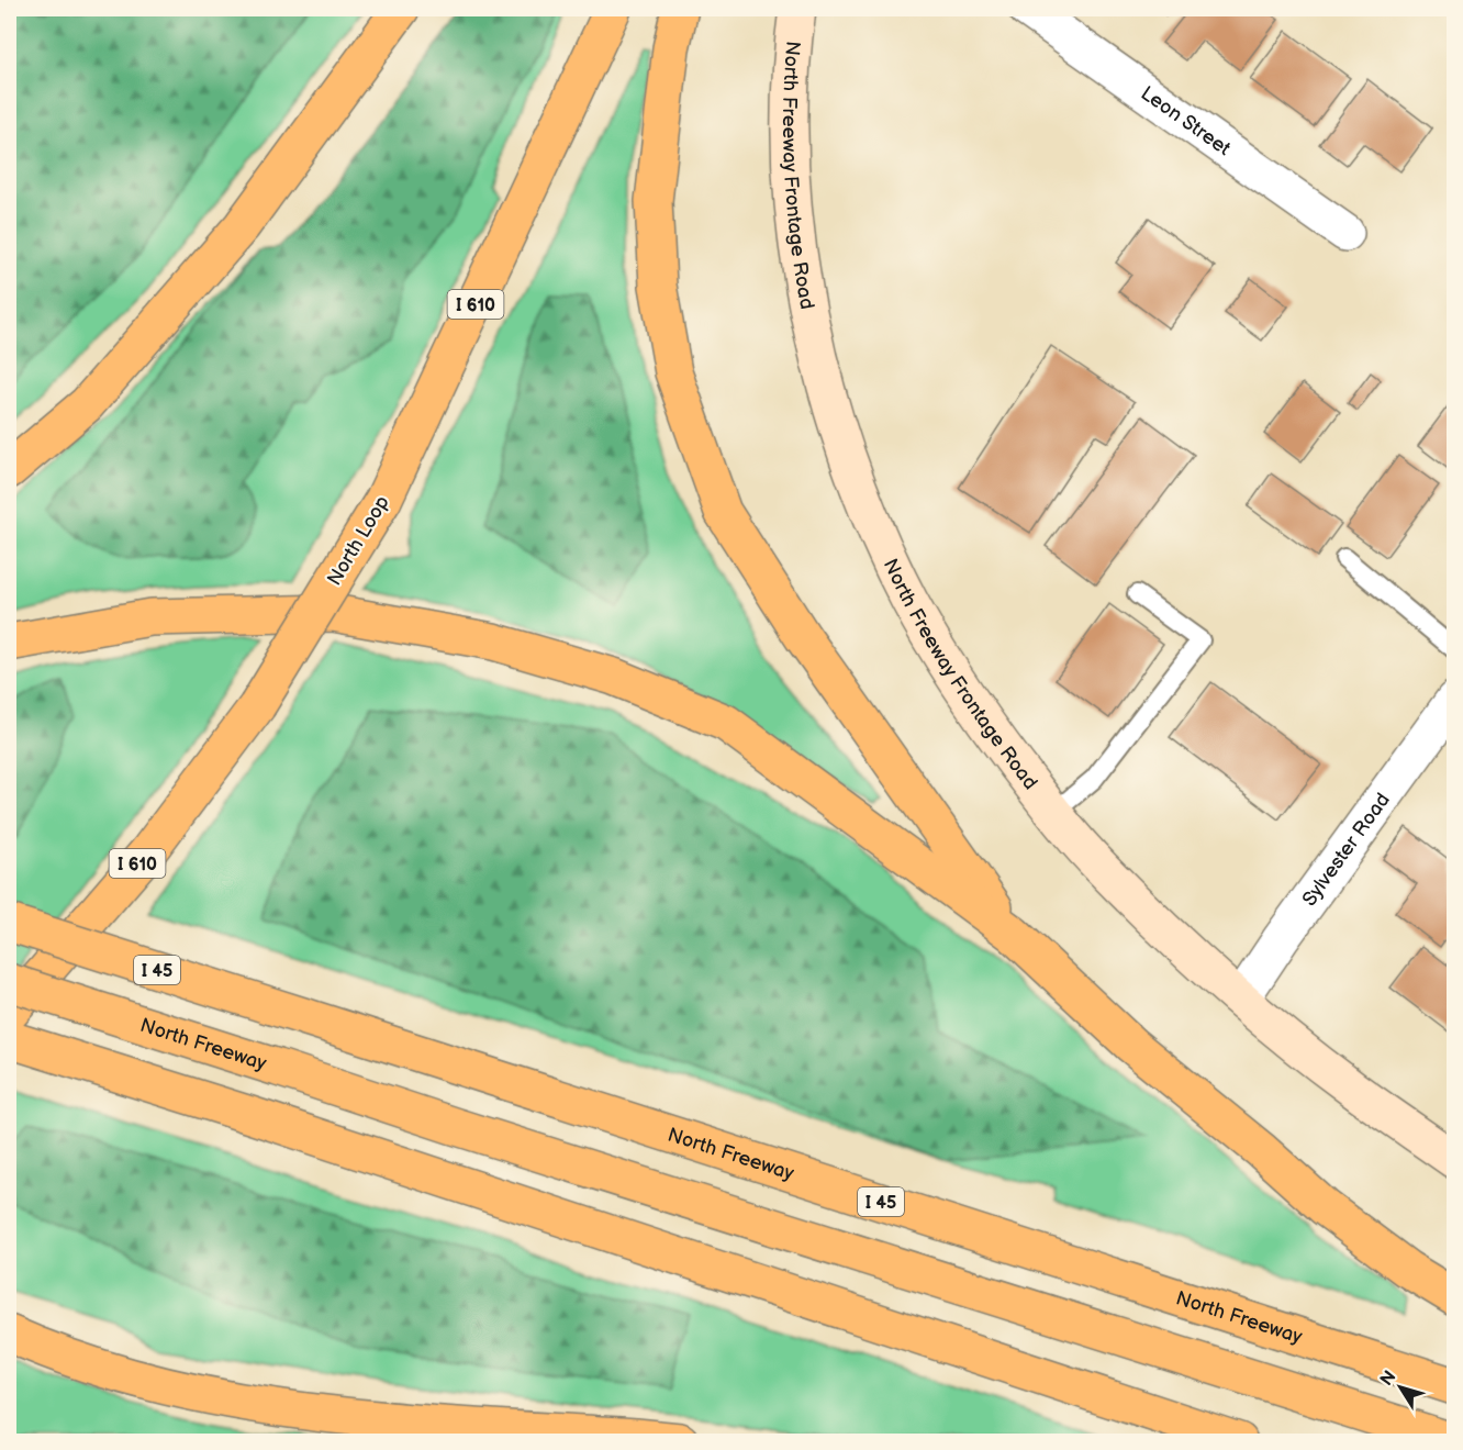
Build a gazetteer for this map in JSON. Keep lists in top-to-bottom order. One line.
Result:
{"streets":{"highway":["I 610","North Loop","I 45","North Freeway"],"main road":["North Freeway Frontage Road"],"street":["Leon Street","Sylvester Road"]},"crossings":[["North Freeway Frontage Road","Sylvester Road"]],"north":"top left"}
